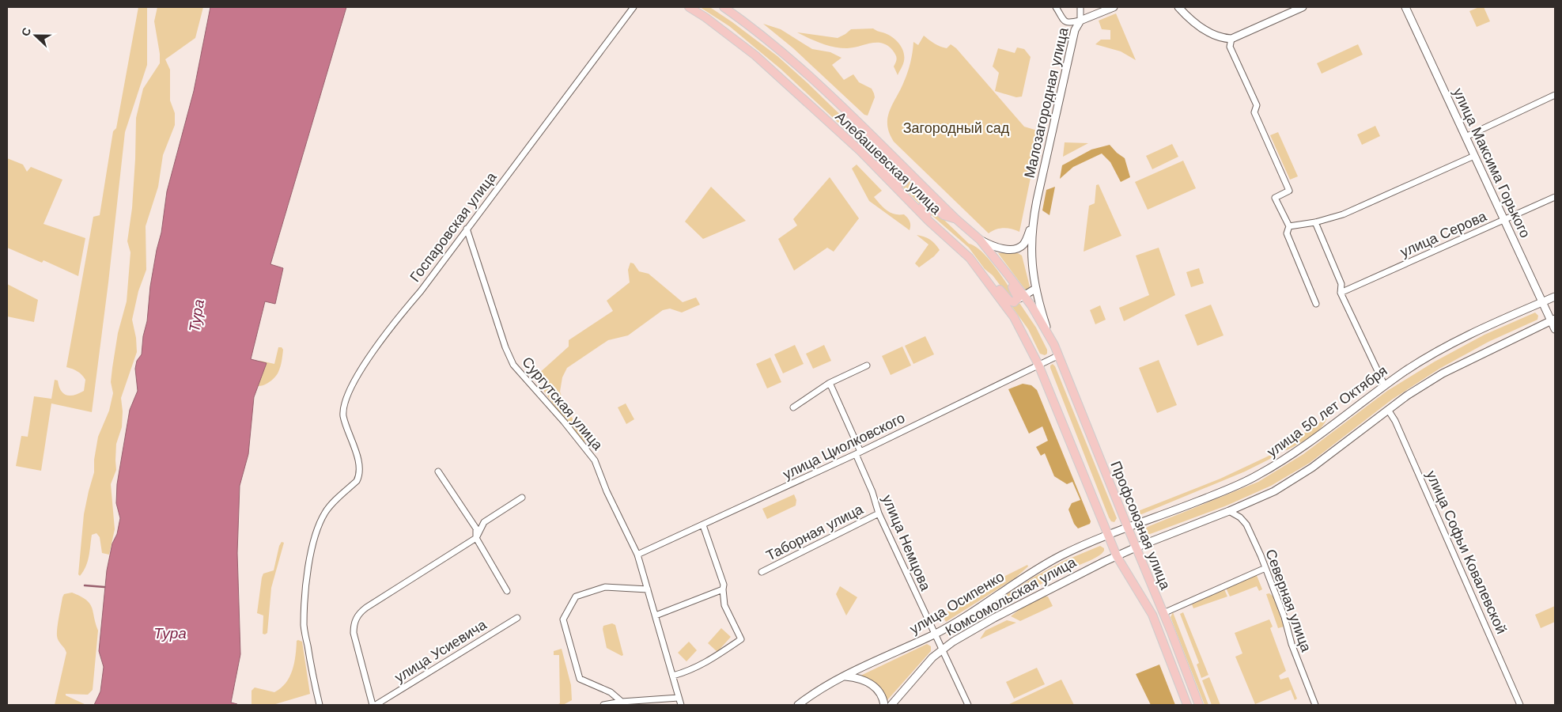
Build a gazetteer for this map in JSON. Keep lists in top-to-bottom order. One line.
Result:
{"streets":{"main road":["Малозагородная улица","Алебашевская улица","улица Максима Горького","улица 50 лет Октября","Профсоюзная улица","Комсомольская улица","улица Осипенко"],"street":["Госпаровская улица","улица Серова","Сургутская улица","улица Циолковского","Таборная улица","улица Немцова","улица Софьи Ковалевской","Северная улица","улица Усиевича"]},"crossings":[["Малозагородная улица","Алебашевская улица"],["Алебашевская улица","улица Циолковского"],["Алебашевская улица","Профсоюзная улица"],["улица Максима Горького","улица Серова"],["улица Максима Горького","улица 50 лет Октября"],["Госпаровская улица","Сургутская улица"],["Сургутская улица","улица Циолковского"],["улица 50 лет Октября","Профсоюзная улица"],["улица 50 лет Октября","улица Осипенко"],["улица Циолковского","Профсоюзная улица"],["улица Циолковского","улица Немцова"],["Профсоюзная улица","Комсомольская улица"],["Профсоюзная улица","улица Осипенко"],["Таборная улица","улица Немцова"],["улица Немцова","Комсомольская улица"],["улица Немцова","улица Осипенко"]],"water":["Тура"],"parks":["Загородный сад"],"north":"left"}
